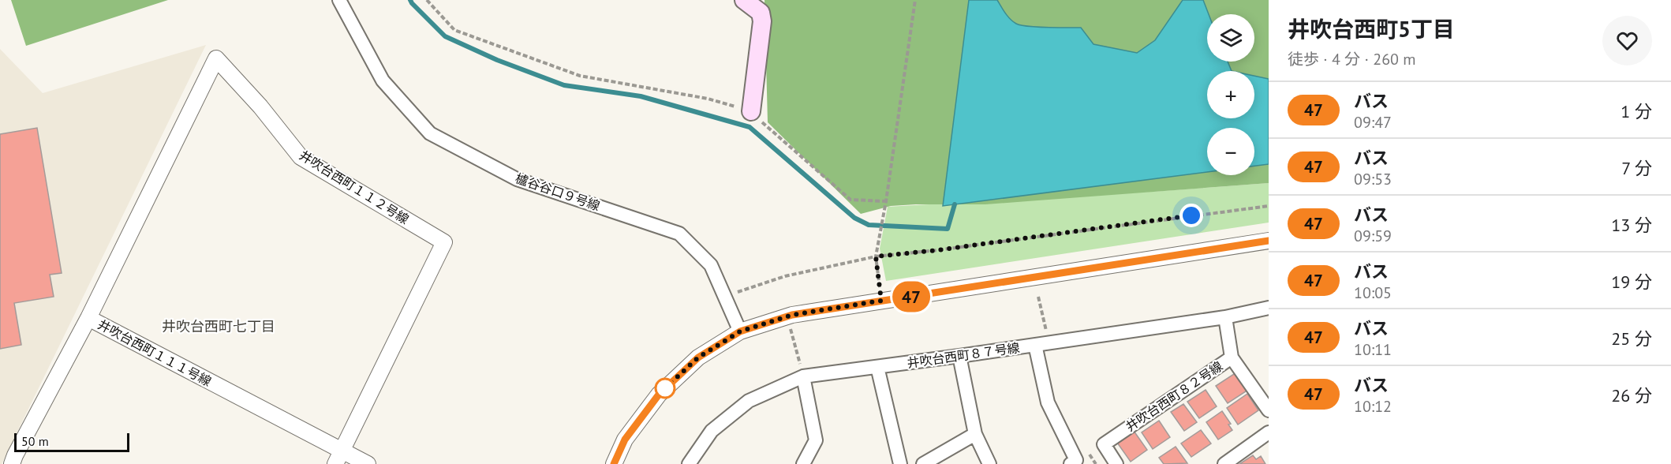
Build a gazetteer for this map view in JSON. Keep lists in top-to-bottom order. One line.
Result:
{"streets":{"street":["井吹台西町１１２号線","櫨谷谷口９号線","井吹台西町１１１号線","井吹台西町８７号線","井吹台西町８２号線"]},"crossings":[["井吹台西町１１２号線","井吹台西町１１１号線"],["井吹台西町８７号線","井吹台西町８２号線"]],"districts":["井吹台西町七丁目"],"lines":["bus line 47"],"scale_bar":"50 m","page":{"on_map":"47","heading":["井吹台西町5丁目","徒歩 · 4 分 · 260 m"],"map_buttons":["+","−"],"list":[{"mark":"47","name":"バス","note":"09:47","value":"1 分"},{"mark":"47","name":"バス","note":"09:53","value":"7 分"},{"mark":"47","name":"バス","note":"09:59","value":"13 分"},{"mark":"47","name":"バス","note":"10:05","value":"19 分"},{"mark":"47","name":"バス","note":"10:11","value":"25 分"},{"mark":"47","name":"バス","note":"10:12","value":"26 分"}],"scale":"50 m"}}
